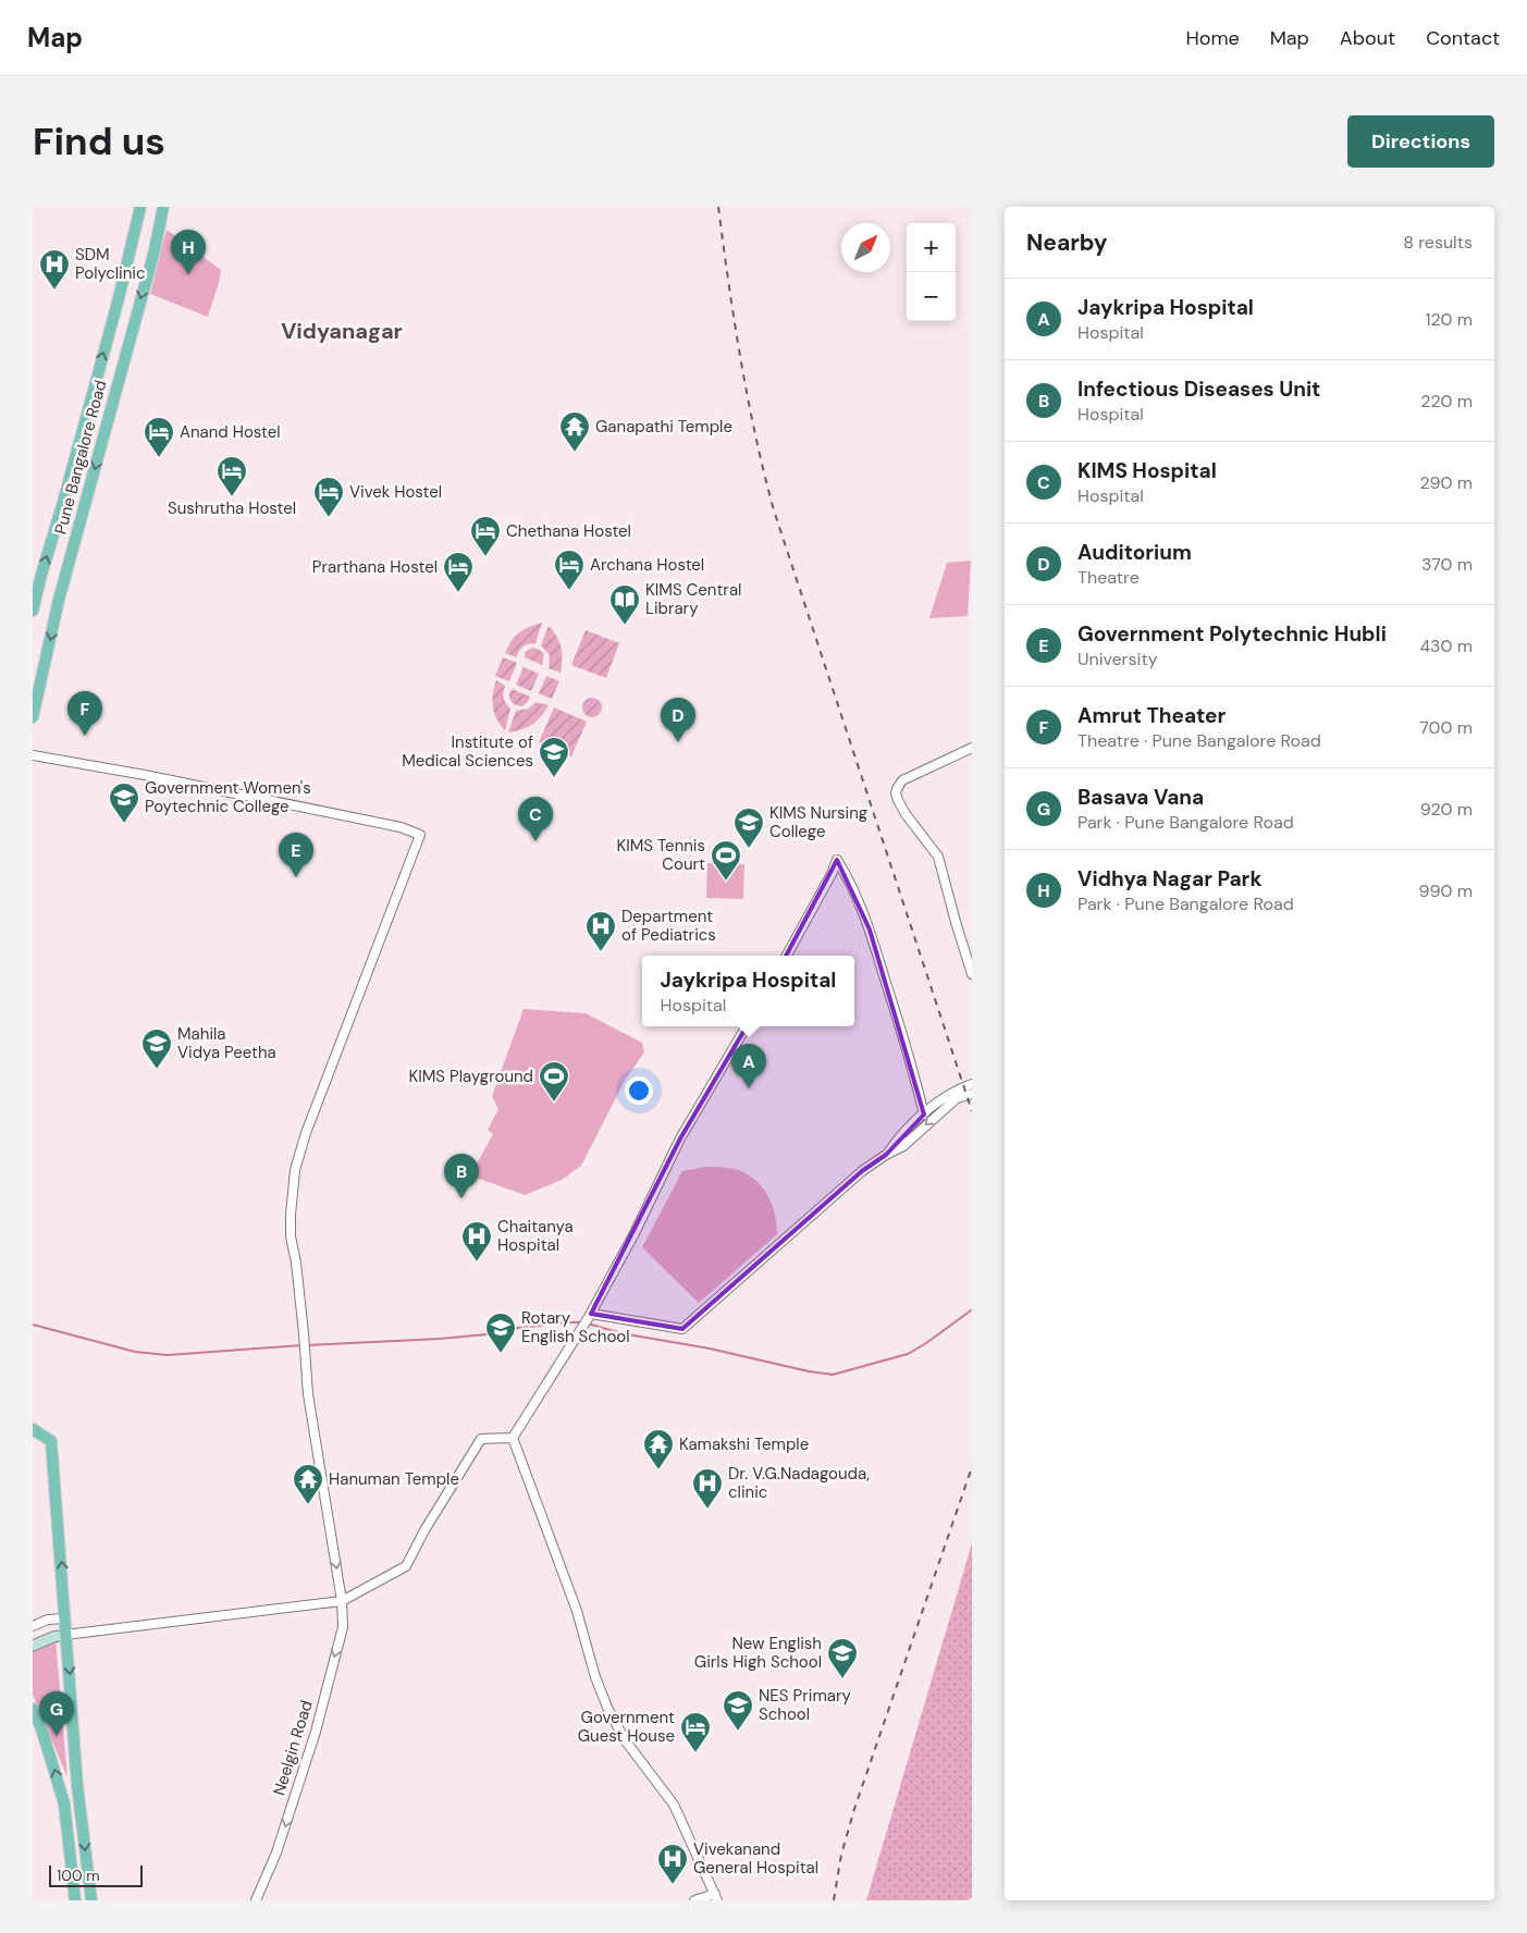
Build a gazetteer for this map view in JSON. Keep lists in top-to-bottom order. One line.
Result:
{"streets":{"main road":["Pune Bangalore Road"],"street":["Neelgin Road"]},"districts":["Vidyanagar"],"places":{"hospital":["SDM Polyclinic","Department of Pediatrics","Chaitanya Hospital","Dr. V.G.Nadagouda, clinic","Vivekanand General Hospital"],"temple":["Ganapathi Temple","Kamakshi Temple","Hanuman Temple"],"hotel":["Anand Hostel","Sushrutha Hostel","Vivek Hostel","Chethana Hostel","Archana Hostel","Prarthana Hostel","Government Guest House"],"library":["KIMS Central Library"],"school or university":["Institute of Medical Sciences","Government Women's Poytechnic College","KIMS Nursing College","Mahila Vidya Peetha","Rotary English School","New English Girls High School","NES Primary School"],"sports":["KIMS Tennis Court","KIMS Playground"]},"scale_bar":"100 m","north":"top right","page":{"header":"Map","nav":["Home","Map","About","Contact"],"buttons":"Directions","title":"Find us","heading":["Nearby","8 results"],"map_buttons":["+","−"],"pins":["H","F","D","C","E","A","B","G"],"list":[{"mark":"A","name":"Jaykripa Hospital","note":"Hospital","value":"120 m"},{"mark":"B","name":"Infectious Diseases Unit","note":"Hospital","value":"220 m"},{"mark":"C","name":"KIMS Hospital","note":"Hospital","value":"290 m"},{"mark":"D","name":"Auditorium","note":"Theatre","value":"370 m"},{"mark":"E","name":"Government Polytechnic Hubli","note":"University","value":"430 m"},{"mark":"F","name":"Amrut Theater","note":"Theatre · Pune Bangalore Road","value":"700 m"},{"mark":"G","name":"Basava Vana","note":"Park · Pune Bangalore Road","value":"920 m"},{"mark":"H","name":"Vidhya Nagar Park","note":"Park · Pune Bangalore Road","value":"990 m"}],"popup":["Jaykripa Hospital","Hospital"],"scale":"100 m"}}
